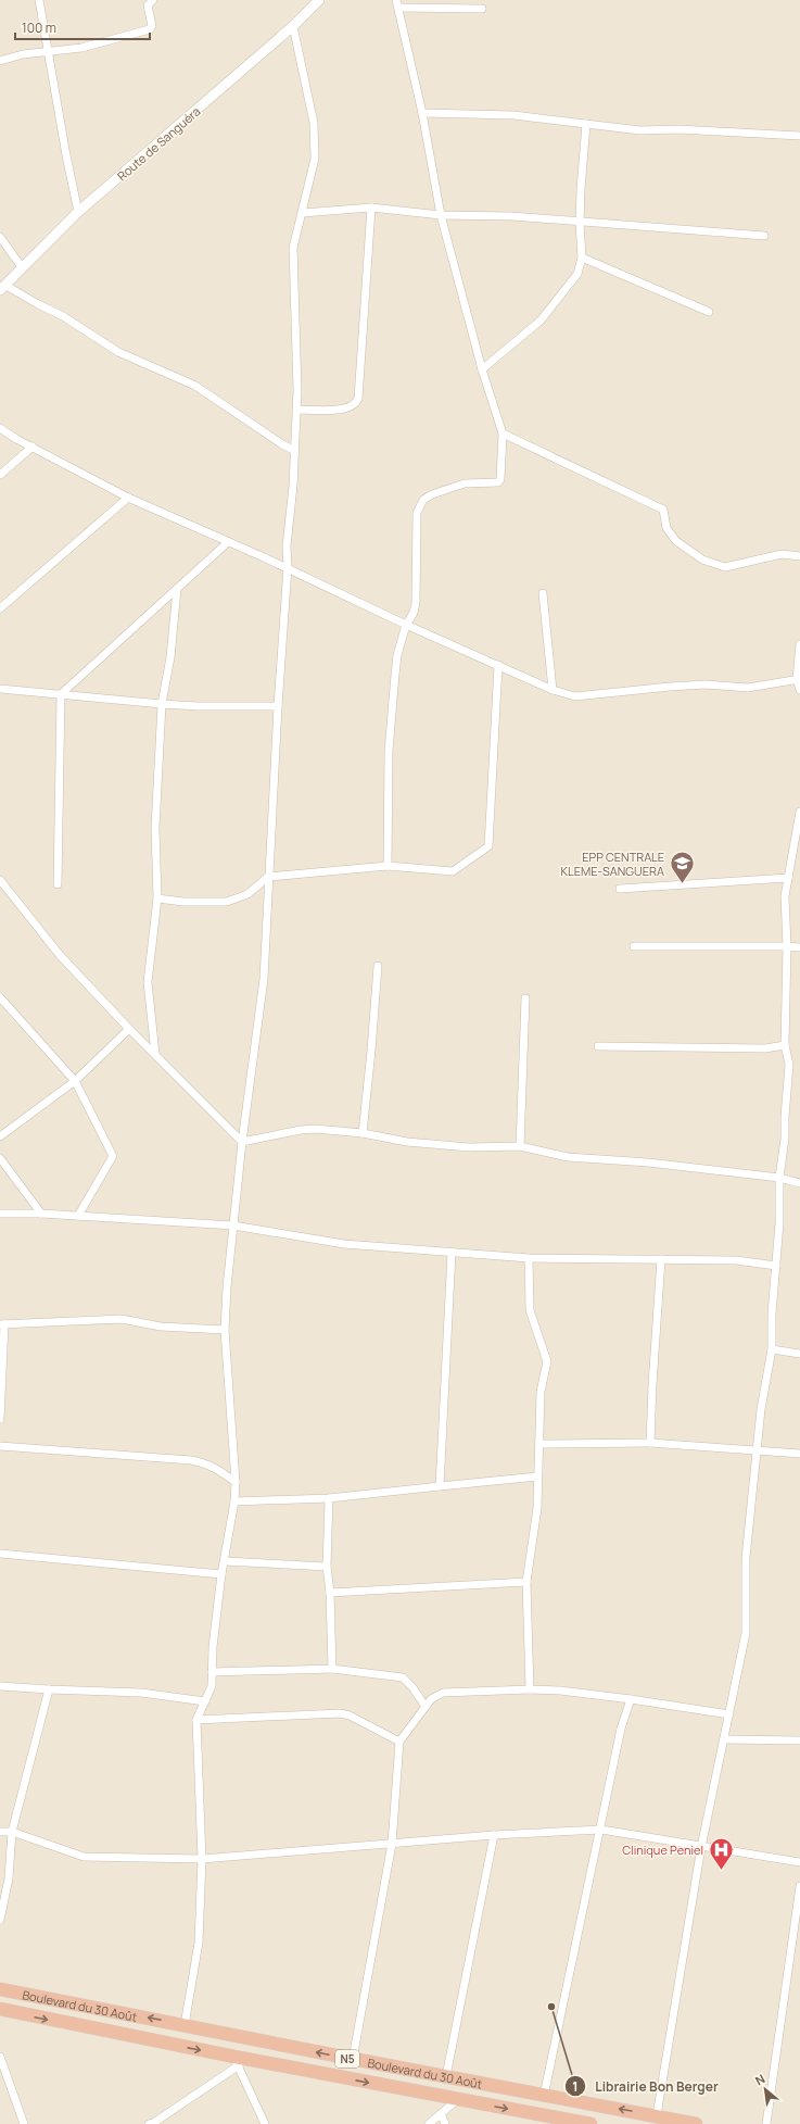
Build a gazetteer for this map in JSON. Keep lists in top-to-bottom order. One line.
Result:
{"streets":{"highway":["Boulevard du 30 Août","N5"],"street":["Route de Sanguéra"]},"places":{"school or university":["EPP CENTRALE KLEME-SANGUERA"],"hospital":["Clinique Peniel"],"other":["Librairie Bon Berger"]},"scale_bar":"100 m","north":"top left"}
